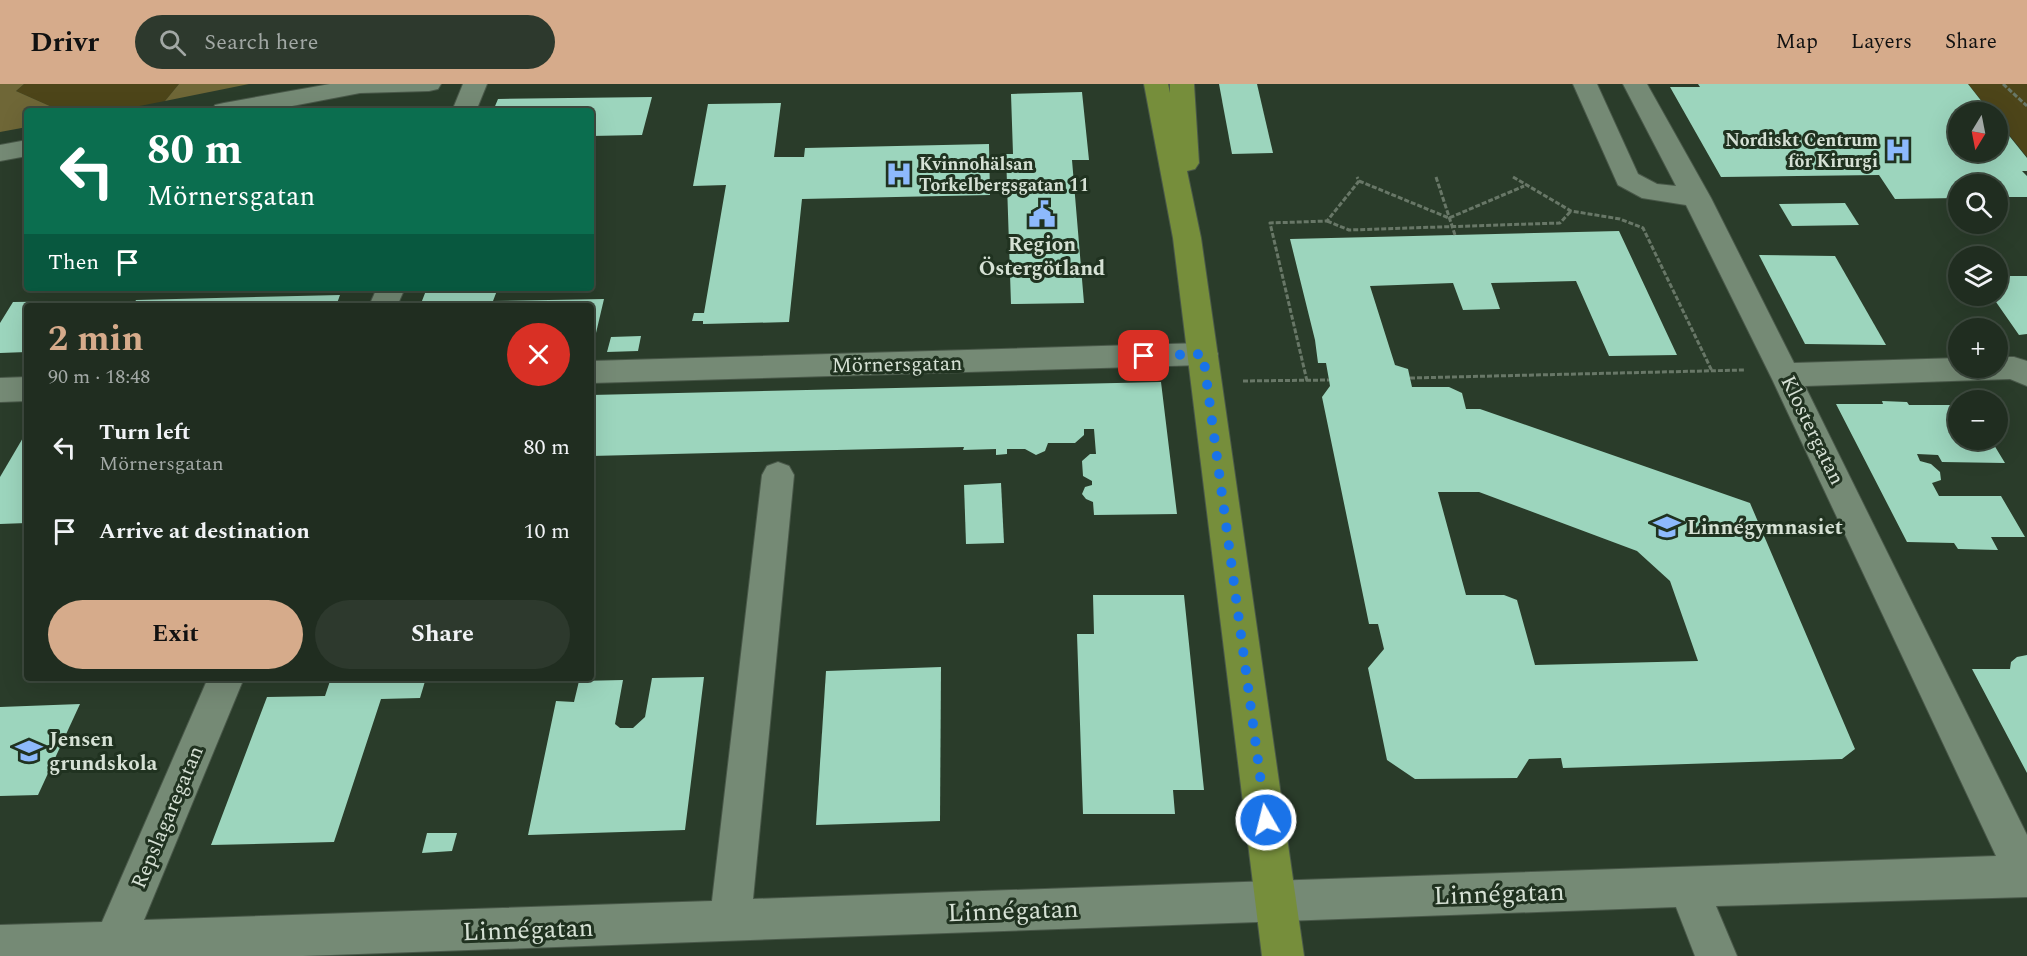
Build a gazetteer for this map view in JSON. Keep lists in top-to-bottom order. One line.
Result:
{"streets":{"street":["Mörnersgatan","Klostergatan","Repslagaregatan","Linnégatan"]},"crossings":[["Klostergatan","Linnégatan"],["Repslagaregatan","Linnégatan"]],"places":{"hospital":["Nordiskt Centrum för Kirurgi","Kvinnohälsan Torkelbergsgatan 11"],"public building":["Region Östergötland"],"school or university":["Linnégymnasiet","Jensen grundskola"]},"north":"bottom","page":{"header":"Drivr","search":"Search here","nav":["Map","Layers","Share"],"map_buttons":["+","−"],"turn":["80 m","Mörnersgatan"],"then":"Then","heading":["2 min","90 m · 18:48"],"list":[{"name":"Turn left","note":"Mörnersgatan","value":"80 m"},{"name":"Arrive at destination","value":"10 m"}],"buttons":["Exit","Share"]}}
